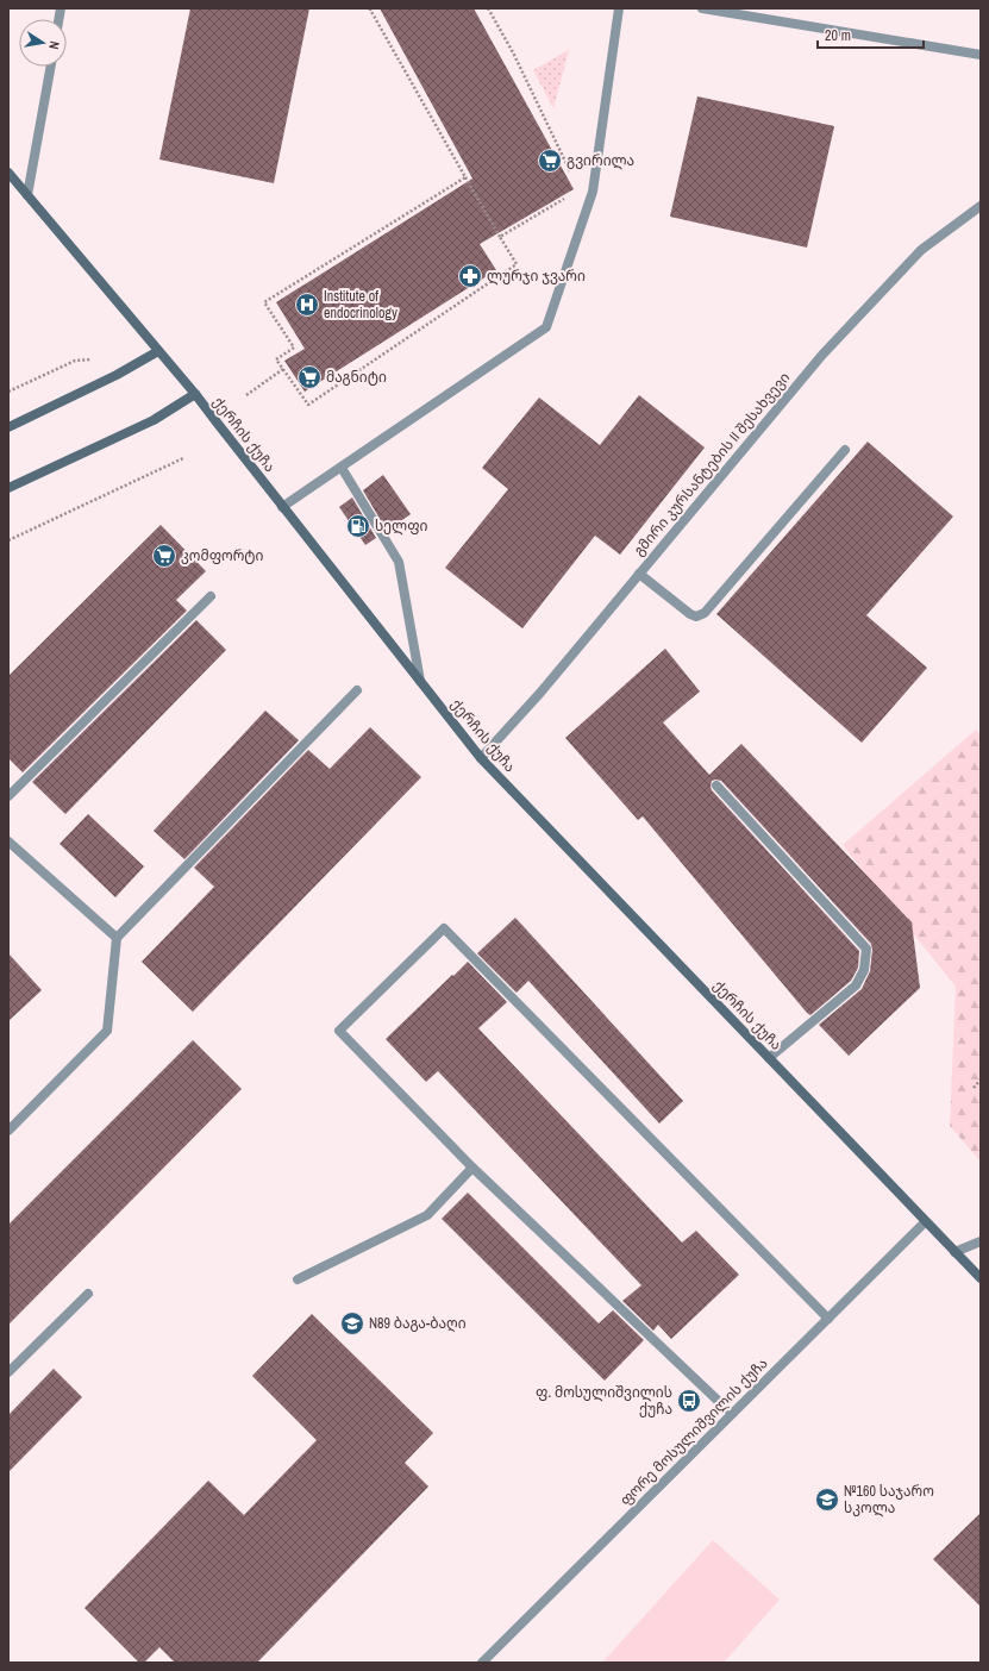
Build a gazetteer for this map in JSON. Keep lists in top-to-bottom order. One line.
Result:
{"streets":{"main road":["ქერჩის ქუჩა"],"street":["გმირი კურსანტების II შესახვევი","ფორე მოსულიშვილის ქუჩა"]},"crossings":[["ქერჩის ქუჩა","გმირი კურსანტების II შესახვევი"],["ქერჩის ქუჩა","ფორე მოსულიშვილის ქუჩა"]],"places":{"supermarket":["გვირილა","მაგნიტი","კომფორტი"],"pharmacy":["ლურჯი ჯვარი"],"hospital":["Institute of endocrinology"],"fuel station":["სელფი"],"school or university":["N89 ბაგა-ბაღი","№160 საჯარო სკოლა"],"bus stop":["ფ. მოსულიშვილის ქუჩა"]},"scale_bar":"20 m","north":"right"}
